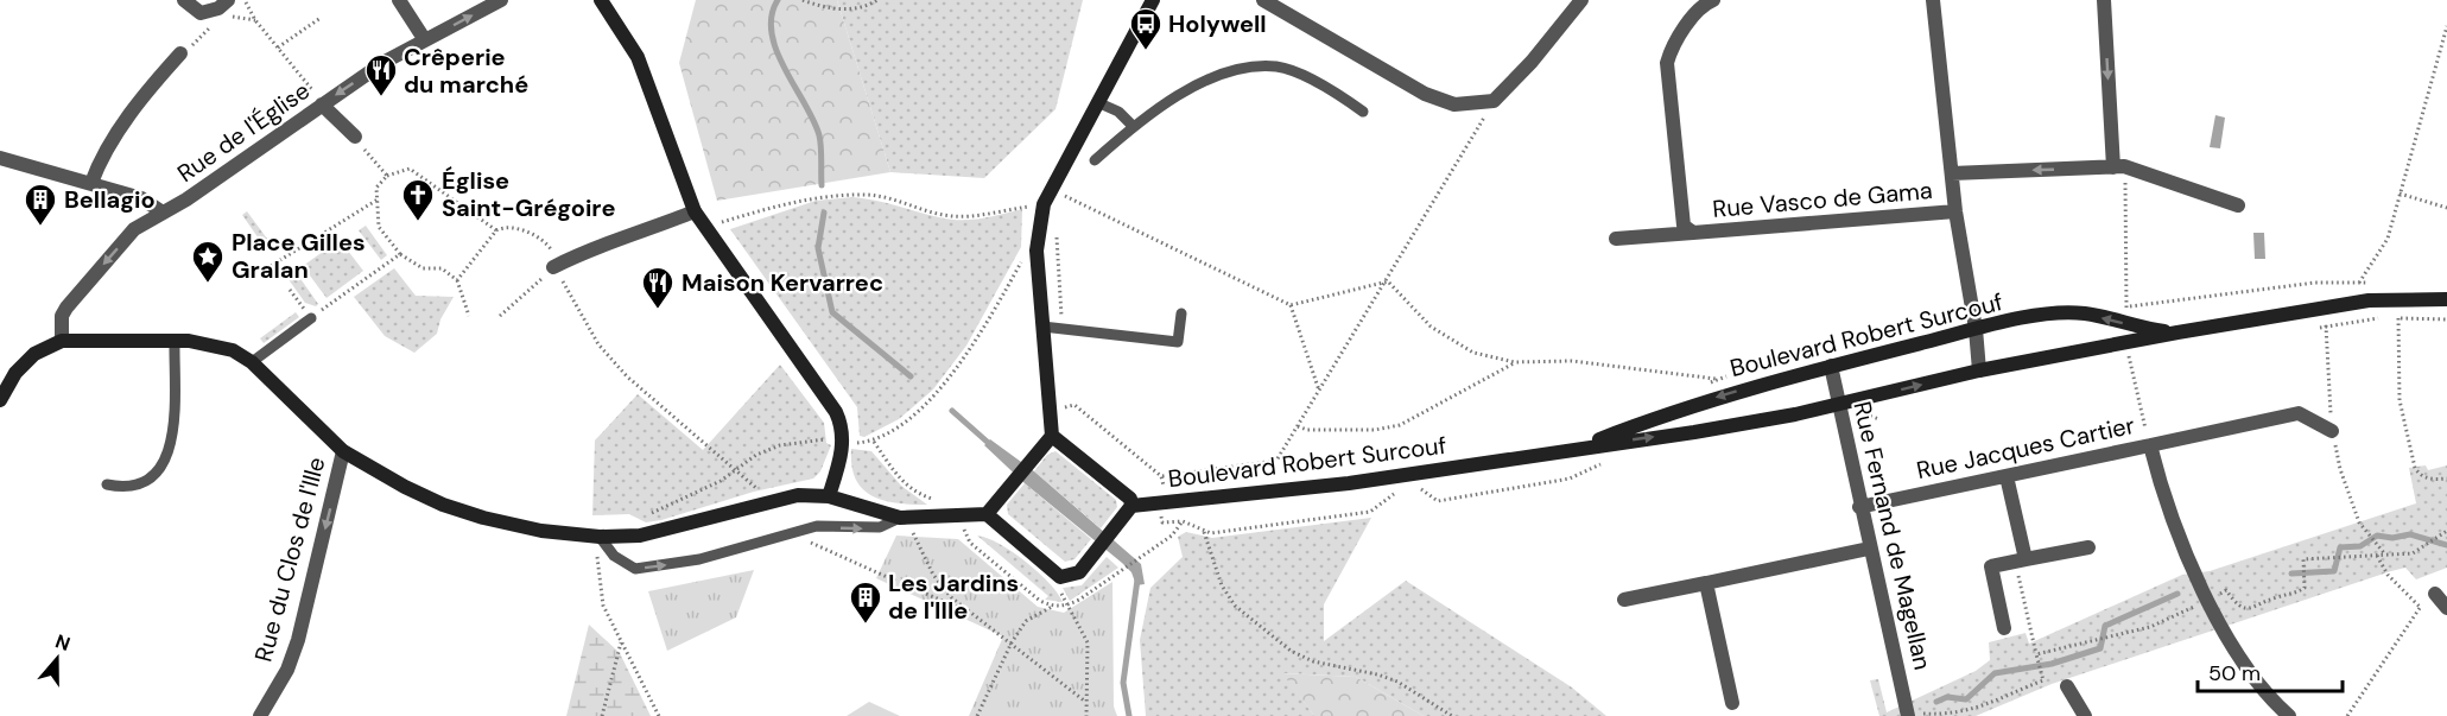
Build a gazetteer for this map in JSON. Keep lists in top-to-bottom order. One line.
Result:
{"streets":{"street":["Rue de l'Église","Rue Vasco de Gama","Boulevard Robert Surcouf","Rue Jacques Cartier","Rue Fernand de Magellan","Rue du Clos de l'Ille"]},"crossings":[["Boulevard Robert Surcouf","Rue Fernand de Magellan"],["Rue Jacques Cartier","Rue Fernand de Magellan"]],"one_way":["Rue du Clos de l'Ille"],"places":{"bus stop":["Holywell"],"restaurant":["Crêperie du marché","Maison Kervarrec"],"church":["Église Saint-Grégoire"],"building":["Bellagio","Les Jardins de l'Ille"],"place":["Place Gilles Gralan"]},"scale_bar":"50 m","north":"top"}
